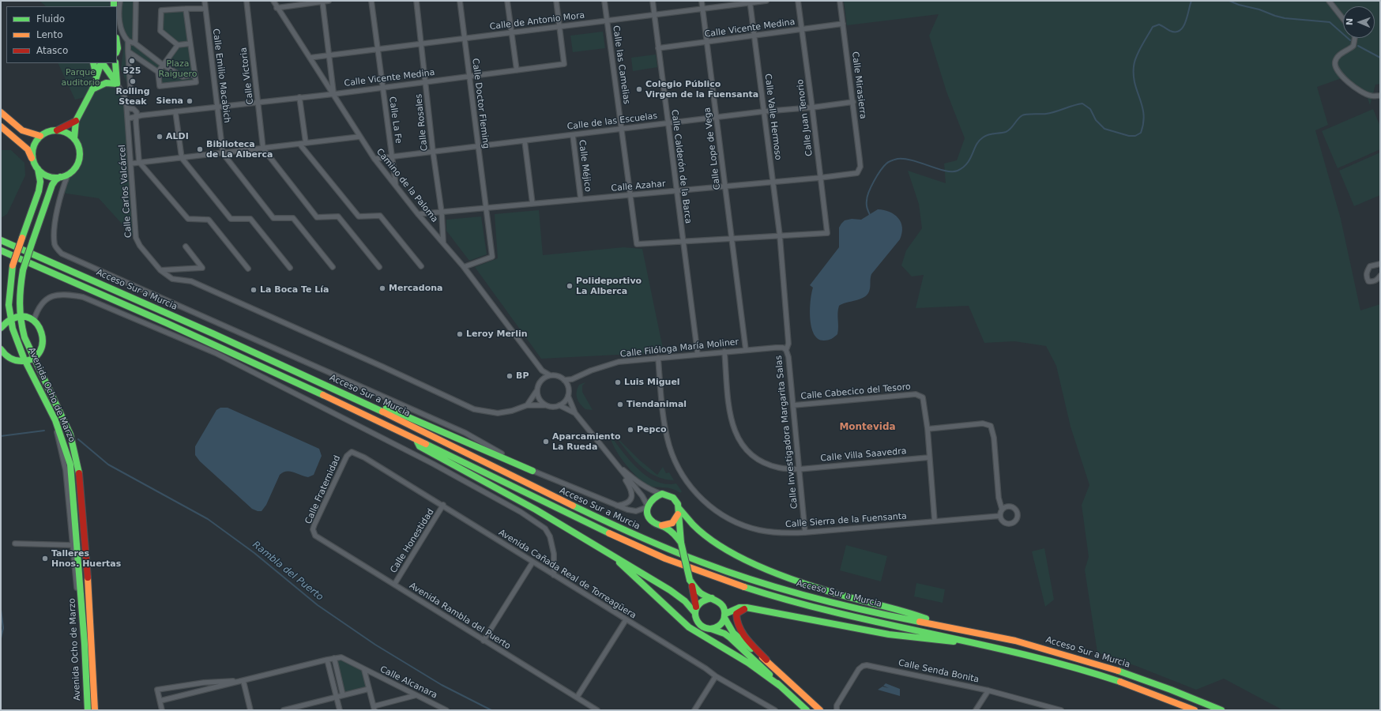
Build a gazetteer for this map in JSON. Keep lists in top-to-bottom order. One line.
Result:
{"streets":{"main road":["Acceso Sur a Murcia","Avenida Ocho de Marzo"],"street":["Calle de Antonio Mora","Calle Vicente Medina","Calle las Camelias","Calle Emilio Macabich","Calle Victoria","Calle Mirasierra","Calle Doctor Fleming","Calle Valle Hermoso","Calle Juan Tenorio","Calle La Fe","Calle de las Escuelas","Calle Rosales","Calle Lope de Vega","Calle Méjico","Calle Calderón de la Barca","Camino de la Paloma","Calle Azahar","Calle Carlos Valcárcel","Calle Filóloga María Moliner","Calle Cabecico del Tesoro","Calle Investigadora Margarita Salas","Calle Villa Saavedra","Calle Fraternidad","Calle Sierra de la Fuensanta","Calle Honestidad","Avenida Cañada Real de Torreagüera","Avenida Rambla del Puerto","Calle Senda Bonita","Calle Alcanara"]},"crossings":[["Calle de Antonio Mora","Calle Vicente Medina"],["Calle de Antonio Mora","Calle las Camelias"],["Calle de Antonio Mora","Calle Doctor Fleming"],["Calle de Antonio Mora","Calle Valle Hermoso"],["Calle de Antonio Mora","Calle La Fe"],["Calle de Antonio Mora","Calle Rosales"],["Calle de Antonio Mora","Calle Lope de Vega"],["Calle de Antonio Mora","Calle Calderón de la Barca"],["Calle de Antonio Mora","Camino de la Paloma"],["Calle Vicente Medina","Calle Emilio Macabich"],["Calle Vicente Medina","Calle Victoria"],["Calle Vicente Medina","Calle Mirasierra"],["Calle Vicente Medina","Calle Doctor Fleming"],["Calle Vicente Medina","Calle Valle Hermoso"],["Calle Vicente Medina","Calle Juan Tenorio"],["Calle Vicente Medina","Calle La Fe"],["Calle Vicente Medina","Calle Rosales"],["Calle Vicente Medina","Calle Lope de Vega"],["Calle Vicente Medina","Calle Calderón de la Barca"],["Calle Vicente Medina","Camino de la Paloma"],["Calle Vicente Medina","Calle Carlos Valcárcel"],["Calle las Camelias","Calle de las Escuelas"],["Calle las Camelias","Calle Calderón de la Barca"],["Calle las Camelias","Calle Azahar"],["Calle Mirasierra","Calle de las Escuelas"],["Calle Mirasierra","Calle Azahar"],["Calle Doctor Fleming","Calle de las Escuelas"],["Calle Doctor Fleming","Camino de la Paloma"],["Calle Doctor Fleming","Calle Azahar"],["Calle Valle Hermoso","Calle Juan Tenorio"],["Calle Valle Hermoso","Calle de las Escuelas"],["Calle Valle Hermoso","Calle Azahar"],["Calle Valle Hermoso","Calle Investigadora Margarita Salas"],["Calle Juan Tenorio","Calle de las Escuelas"],["Calle Juan Tenorio","Calle Azahar"],["Calle Juan Tenorio","Calle Investigadora Margarita Salas"],["Calle La Fe","Calle de las Escuelas"],["Calle La Fe","Camino de la Paloma"],["Calle de las Escuelas","Calle Rosales"],["Calle de las Escuelas","Calle Lope de Vega"],["Calle de las Escuelas","Calle Méjico"],["Calle de las Escuelas","Calle Calderón de la Barca"],["Calle de las Escuelas","Camino de la Paloma"],["Calle Rosales","Camino de la Paloma"],["Calle Rosales","Calle Azahar"],["Calle Lope de Vega","Calle Azahar"],["Calle Lope de Vega","Calle Filóloga María Moliner"],["Calle Méjico","Calle Azahar"],["Calle Calderón de la Barca","Calle Azahar"],["Calle Calderón de la Barca","Calle Filóloga María Moliner"],["Camino de la Paloma","Calle Azahar"],["Camino de la Paloma","Calle Carlos Valcárcel"],["Camino de la Paloma","Calle Filóloga María Moliner"],["Calle Carlos Valcárcel","Calle Filóloga María Moliner"],["Calle Filóloga María Moliner","Calle Investigadora Margarita Salas"],["Calle Filóloga María Moliner","Calle Villa Saavedra"],["Calle Filóloga María Moliner","Calle Sierra de la Fuensanta"],["Calle Cabecico del Tesoro","Calle Investigadora Margarita Salas"],["Calle Investigadora Margarita Salas","Calle Villa Saavedra"],["Calle Investigadora Margarita Salas","Calle Sierra de la Fuensanta"],["Calle Fraternidad","Avenida Cañada Real de Torreagüera"],["Calle Fraternidad","Avenida Rambla del Puerto"],["Calle Honestidad","Avenida Cañada Real de Torreagüera"],["Calle Honestidad","Avenida Rambla del Puerto"]],"districts":["Montevida"],"water":["Rambla del Puerto"],"parks":["Plaza Raiguero","Parque auditorio"],"places":["525","Rolling Steak","Colegio Público Virgen de la Fuensanta","Siena","ALDI","Biblioteca de La Alberca","Polideportivo La Alberca","Mercadona","La Boca Te Lía","Leroy Merlin","BP","Luis Miguel","Tiendanimal","Pepco","Aparcamiento La Rueda","Talleres Hnos. Huertas"],"legend":["Fluido","Lento","Atasco"],"north":"left"}
